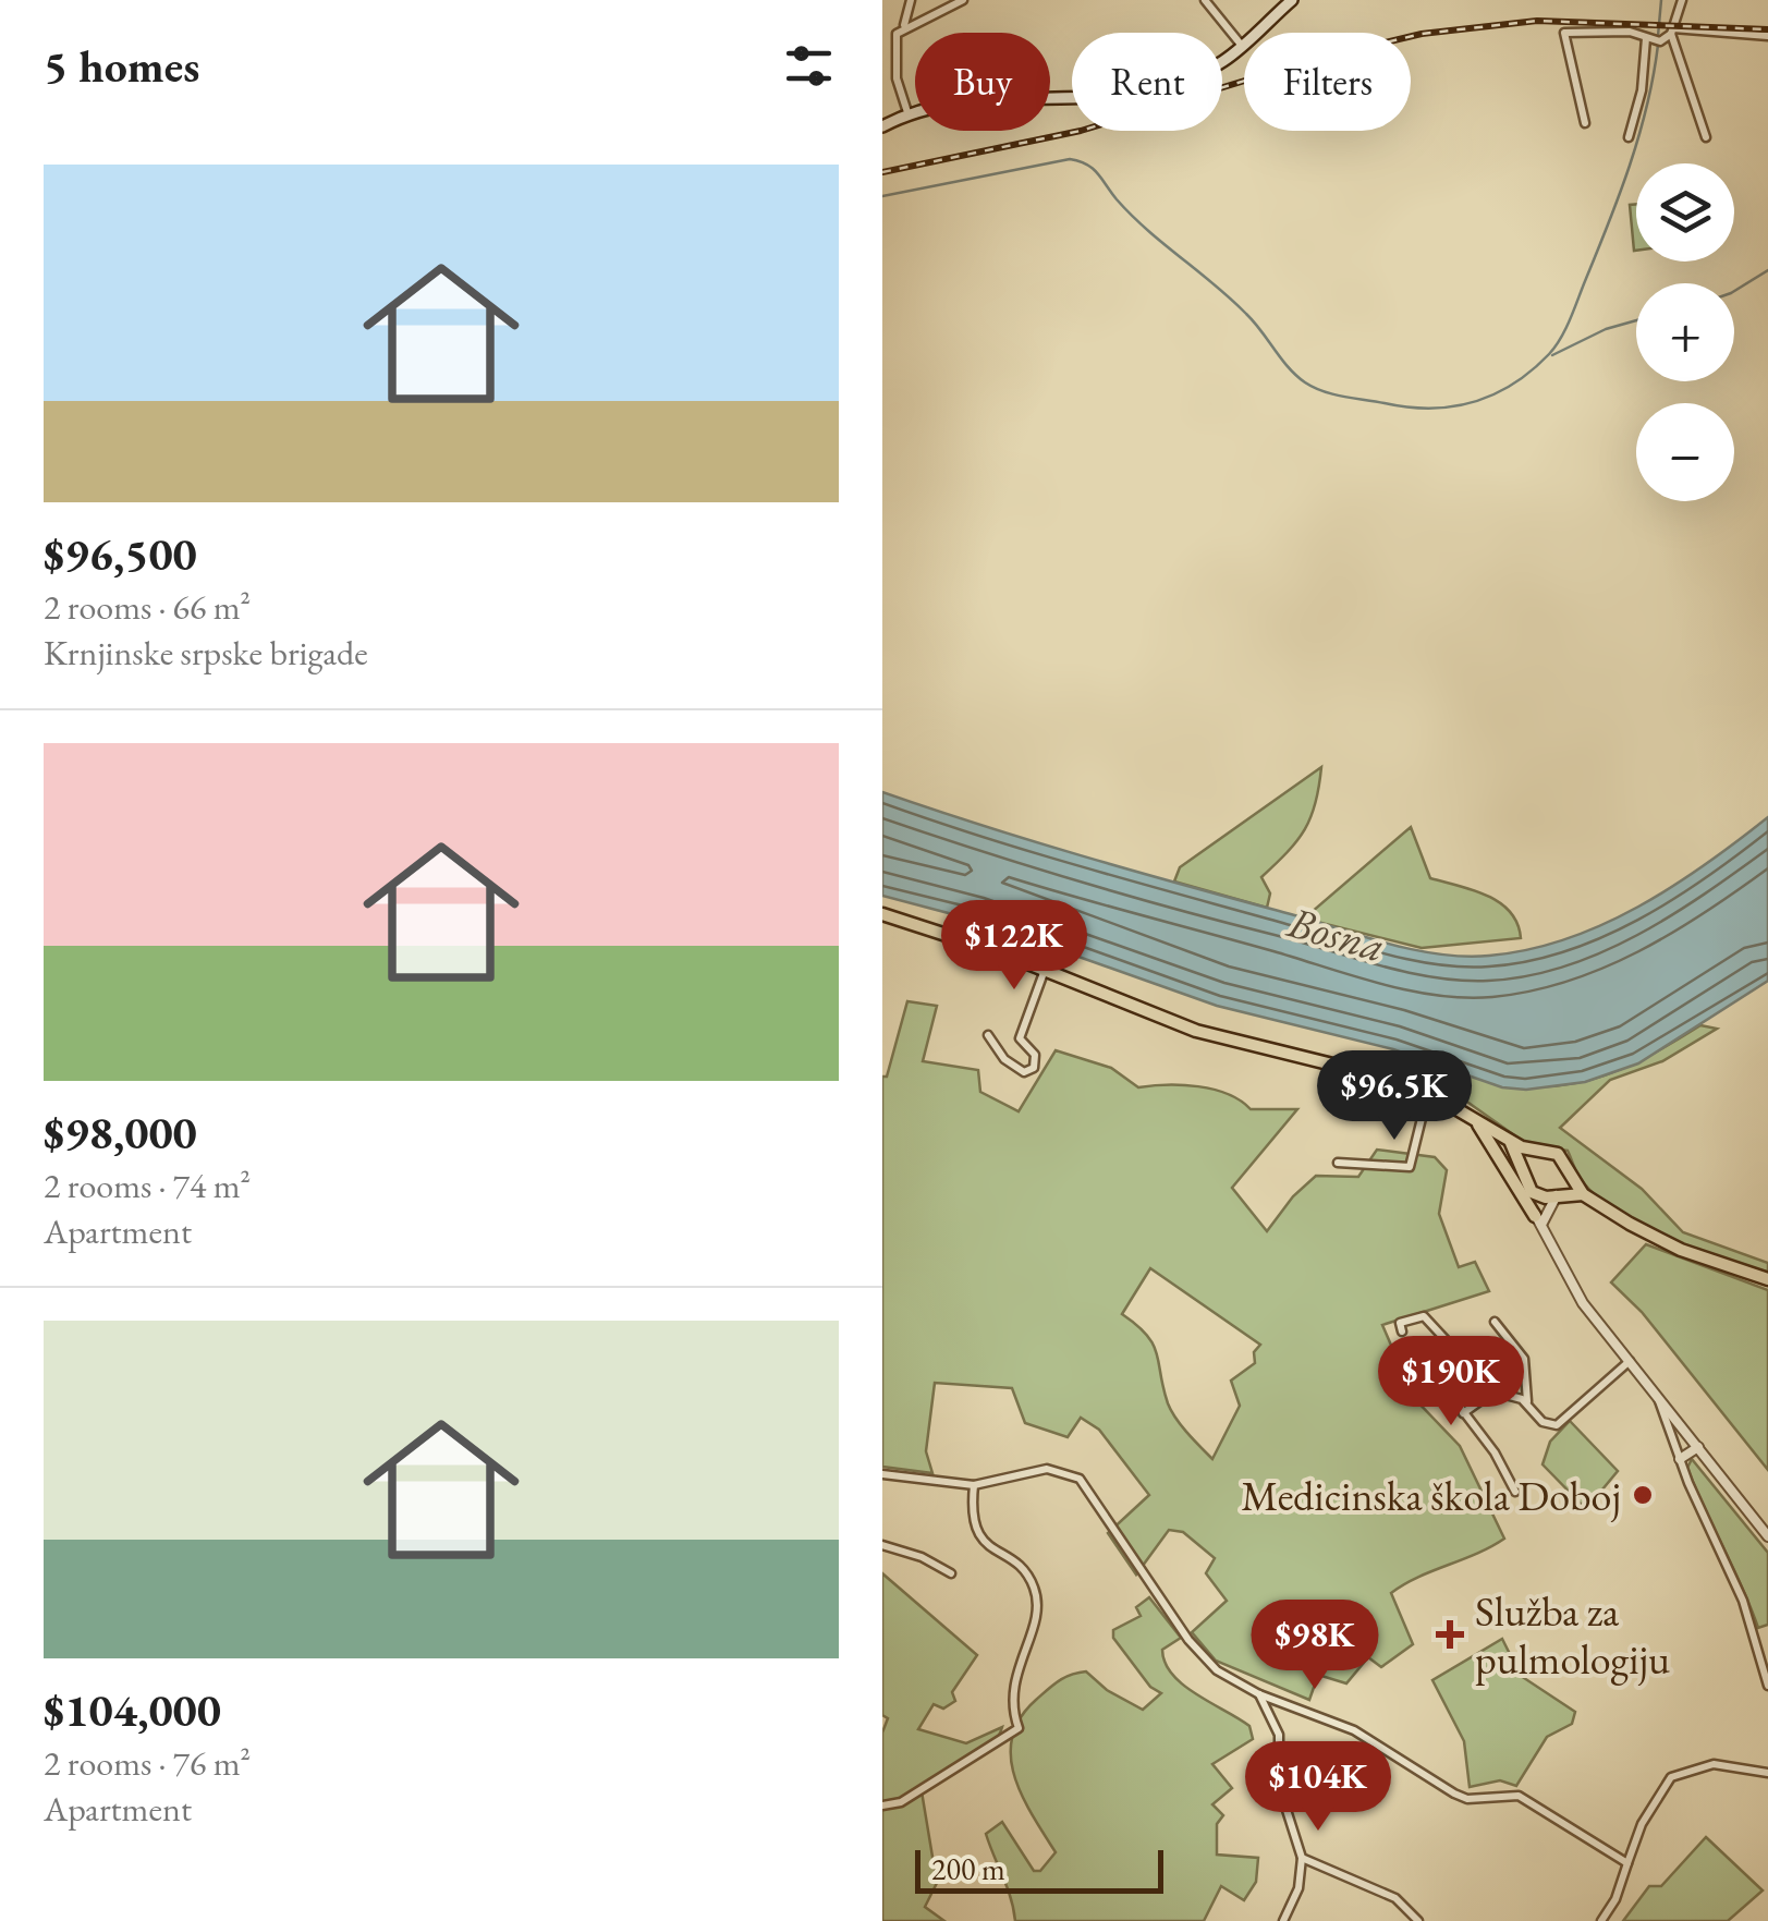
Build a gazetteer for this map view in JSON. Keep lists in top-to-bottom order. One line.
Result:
{"water":["Bosna"],"places":{"other":["Medicinska škola Doboj"],"health":["Služba za pulmologiju"]},"scale_bar":"200 m","page":{"heading":"5 homes","chip":["Buy","Rent","Filters"],"list":[{"name":"$96,500","note":"2 rooms · 66 m² · Krnjinske srpske brigade"},{"name":"$98,000","note":"2 rooms · 74 m² · Apartment"},{"name":"$104,000","note":"2 rooms · 76 m² · Apartment"}],"map_buttons":["+","−"],"price":["$122K","$96.5K","$190K","$98K","$104K"],"scale":"200 m"}}
